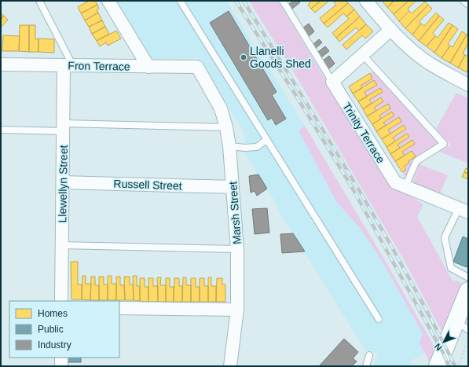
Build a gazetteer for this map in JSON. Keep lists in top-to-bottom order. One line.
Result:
{"streets":{"street":["Fron Terrace","Trinity Terrace","Llewellyn Street","Russell Street","Marsh Street"]},"crossings":[["Fron Terrace","Llewellyn Street"],["Fron Terrace","Marsh Street"],["Llewellyn Street","Russell Street"],["Russell Street","Marsh Street"]],"places":["Llanelli Goods Shed"],"legend":["Homes","Public","Industry"],"north":"bottom left"}
